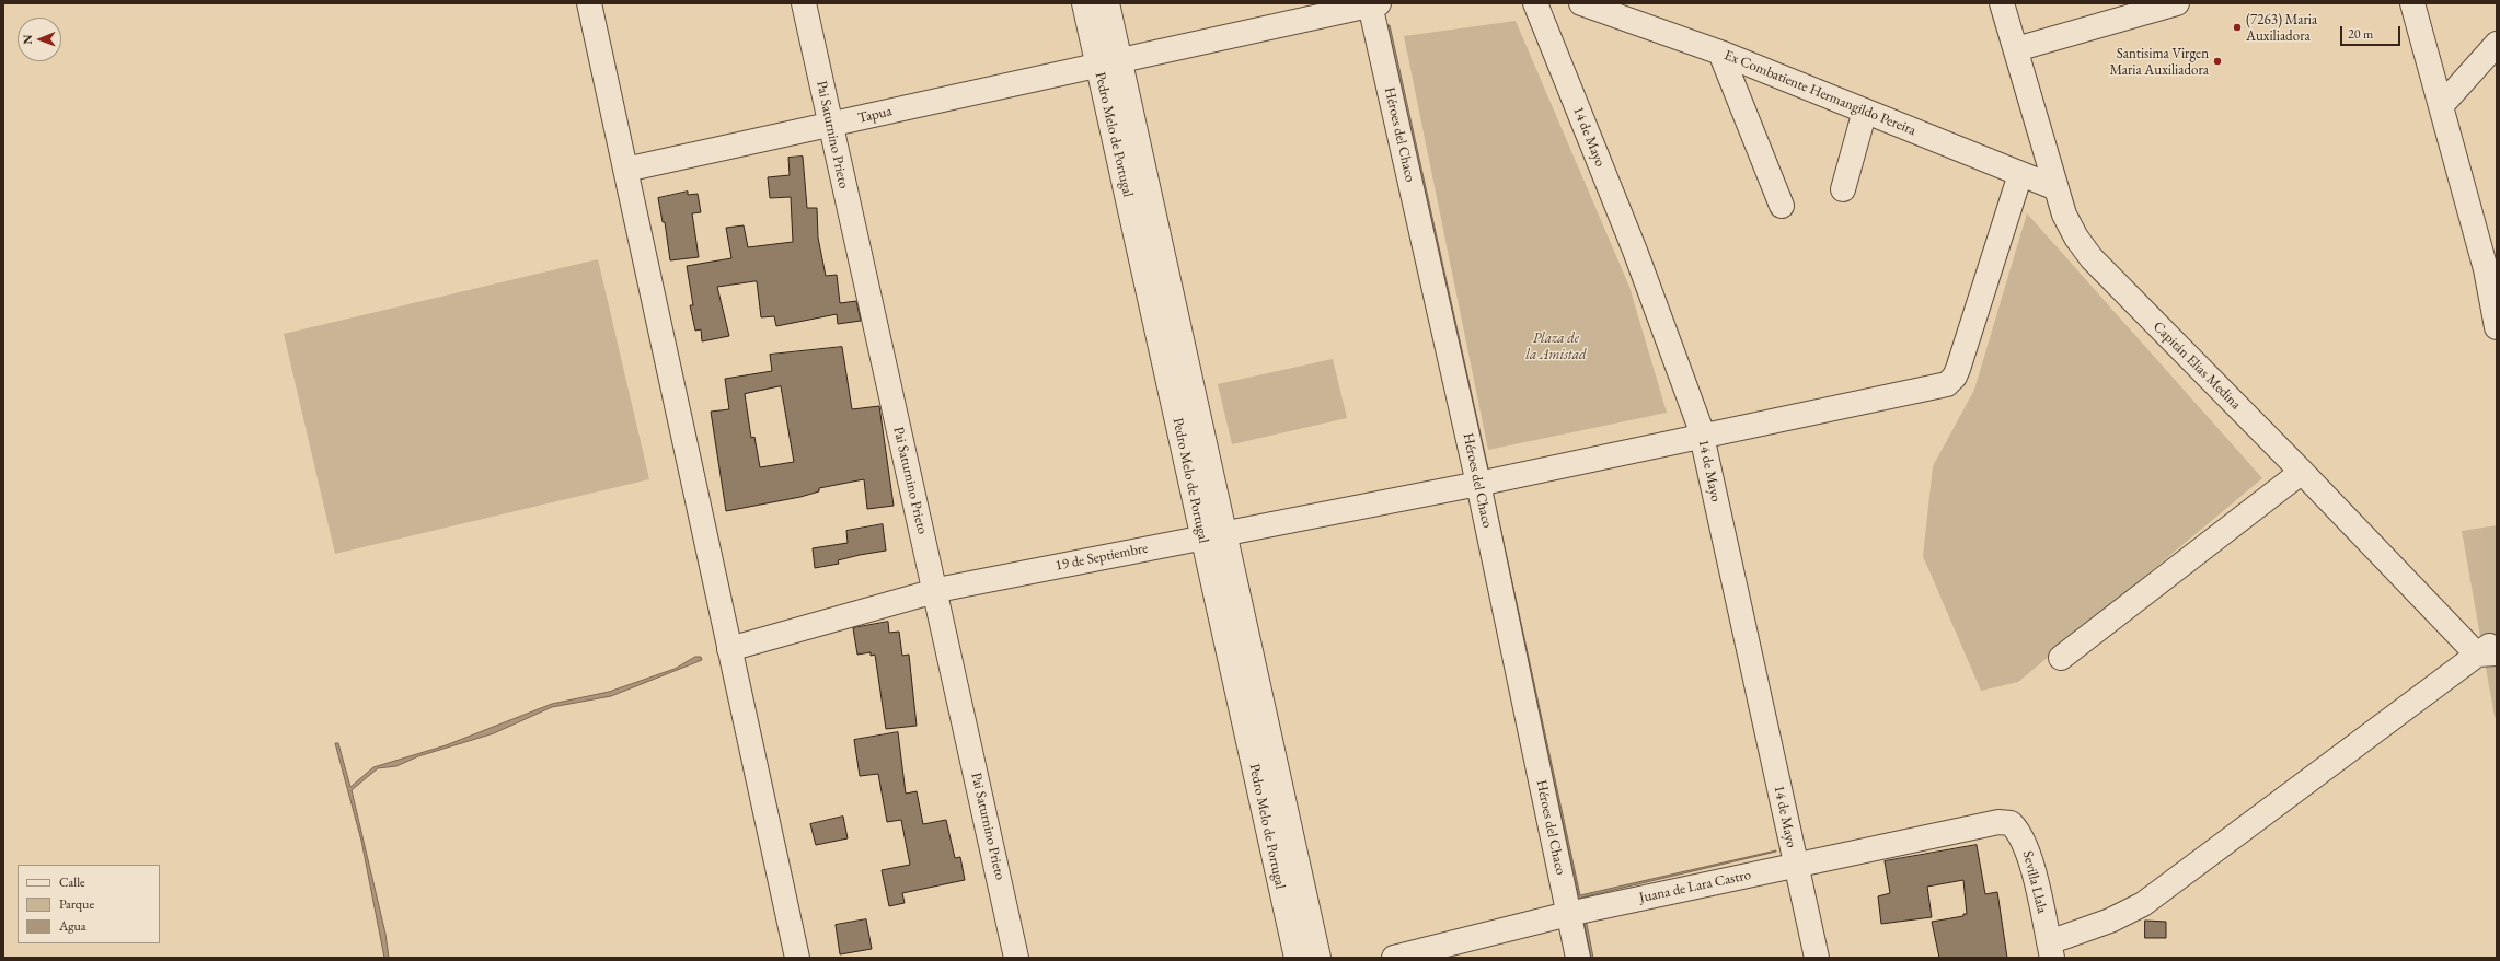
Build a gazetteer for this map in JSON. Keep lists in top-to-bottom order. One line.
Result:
{"streets":{"street":["Ex Combatiente Hermangildo Pereira","Tapua","Pai Saturnino Prieto","Pedro Melo de Portugal","Héroes del Chaco","14 de Mayo","Capitán Elias Medina","19 de Septiembre","Sevilla Llala","Juana de Lara Castro"]},"crossings":[["Ex Combatiente Hermangildo Pereira","Capitán Elias Medina"],["Ex Combatiente Hermangildo Pereira","19 de Septiembre"],["Tapua","Pai Saturnino Prieto"],["Tapua","Pedro Melo de Portugal"],["Pai Saturnino Prieto","19 de Septiembre"],["Pedro Melo de Portugal","19 de Septiembre"],["Héroes del Chaco","19 de Septiembre"],["Héroes del Chaco","Juana de Lara Castro"],["14 de Mayo","19 de Septiembre"],["14 de Mayo","Juana de Lara Castro"],["Sevilla Llala","Juana de Lara Castro"]],"parks":["Plaza de la Amistad"],"places":["(7263) Maria Auxiliadora","Santisima Virgen Maria Auxiliadora"],"legend":["Calle","Parque","Agua"],"scale_bar":"20 m","north":"left"}
